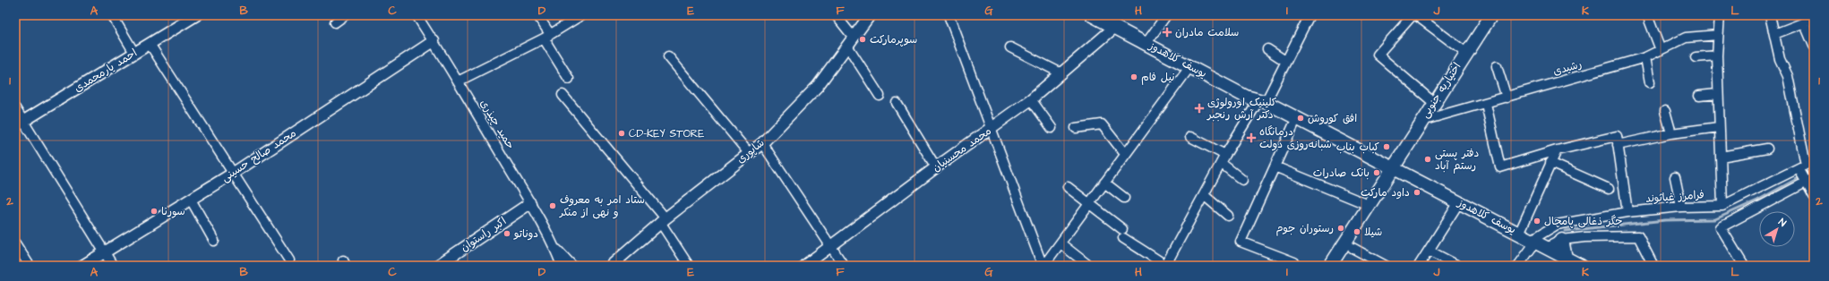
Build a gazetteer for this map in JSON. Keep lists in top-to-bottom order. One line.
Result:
{"streets":{"main road":["یوسف کلاهدوز","اختیاریه جنوبی"],"street":["رشیدی","احمد یارمحمدی","حمید چیذری","محمد محسنیان","شاپوری","محمد صالح حسینی","فرامرز غیاثوند","اکبر راستوان"]},"crossings":[["یوسف کلاهدوز","اختیاریه جنوبی"],["یوسف کلاهدوز","محمد محسنیان"],["یوسف کلاهدوز","فرامرز غیاثوند"],["رشیدی","اختیاریه جنوبی"],["حمید چیذری","محمد صالح حسینی"],["حمید چیذری","اکبر راستوان"]],"places":{"health":["سلامت مادران","کلینیک اورولوژی دکتر آرش رنجبر","درمانگاه شبانه‌روزی دولت"],"other":["سوپرمارکت","نیل فام","افق کوروش","CD-KEY STORE","کباب بناب","دفتر پستی رستم آباد","بانک صادرات","داود مارکت","ستاد امر به معروف و نهی از منکر","سورنا","جگر ذغالی پامچال","رستوران جوم","شیلا","دوناتو"]},"north":"top right","grid":{"columns":["A","B","C","D","E","F","G","H","I","J","K","L"],"rows":["1","2"]}}
